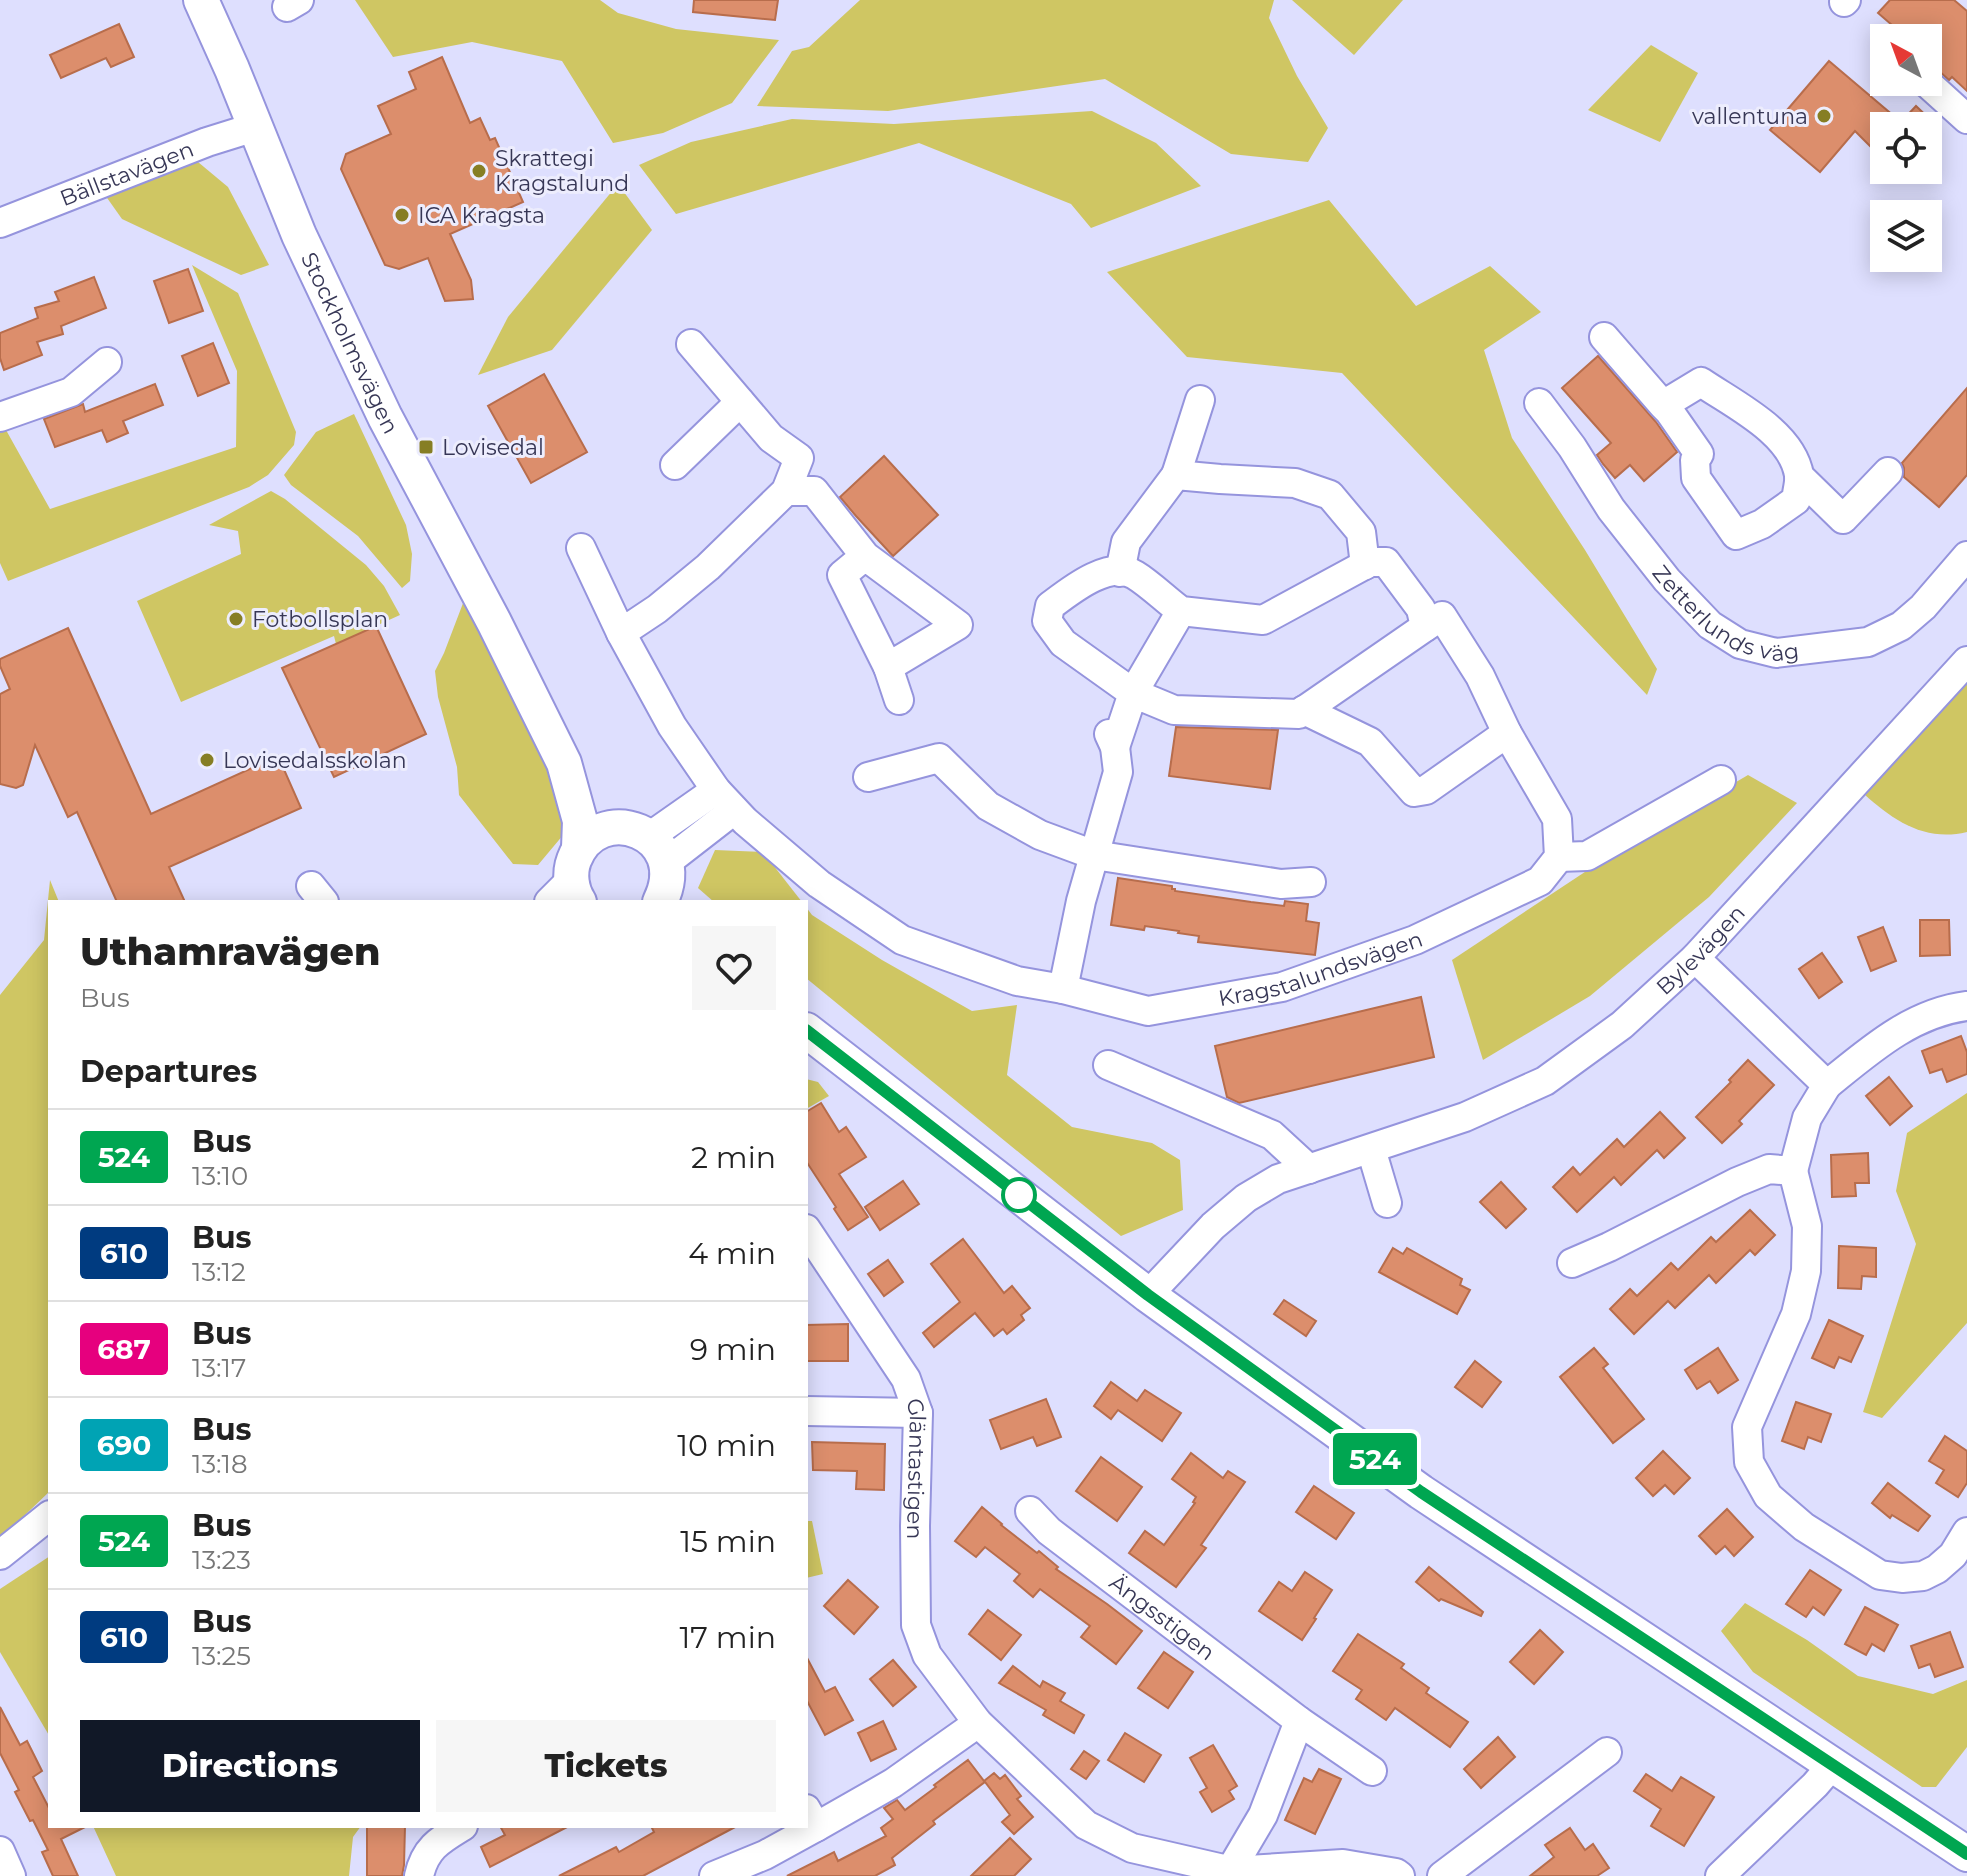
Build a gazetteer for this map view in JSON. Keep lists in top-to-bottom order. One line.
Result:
{"streets":{"main road":["Stockholmsvägen"],"street":["Bällstavägen","Zetterlunds väg","Bylevägen","Kragstalundsvägen","Gläntastigen","Ängsstigen"]},"crossings":[["Bällstavägen","Stockholmsvägen"]],"places":{"other":["vallentuna","Skrattegi Kragstalund","ICA Kragsta","Fotbollsplan","Lovisedalsskolan"],"transit":["Lovisedal"]},"lines":["bus line 524"],"north":"top left","page":{"on_map":"524","heading":[["Uthamravägen","Bus"],"Departures"],"list":[{"mark":"524","name":"Bus","note":"13:10","value":"2 min"},{"mark":"610","name":"Bus","note":"13:12","value":"4 min"},{"mark":"687","name":"Bus","note":"13:17","value":"9 min"},{"mark":"690","name":"Bus","note":"13:18","value":"10 min"},{"mark":"524","name":"Bus","note":"13:23","value":"15 min"},{"mark":"610","name":"Bus","note":"13:25","value":"17 min"}],"buttons":["Directions","Tickets"]}}
